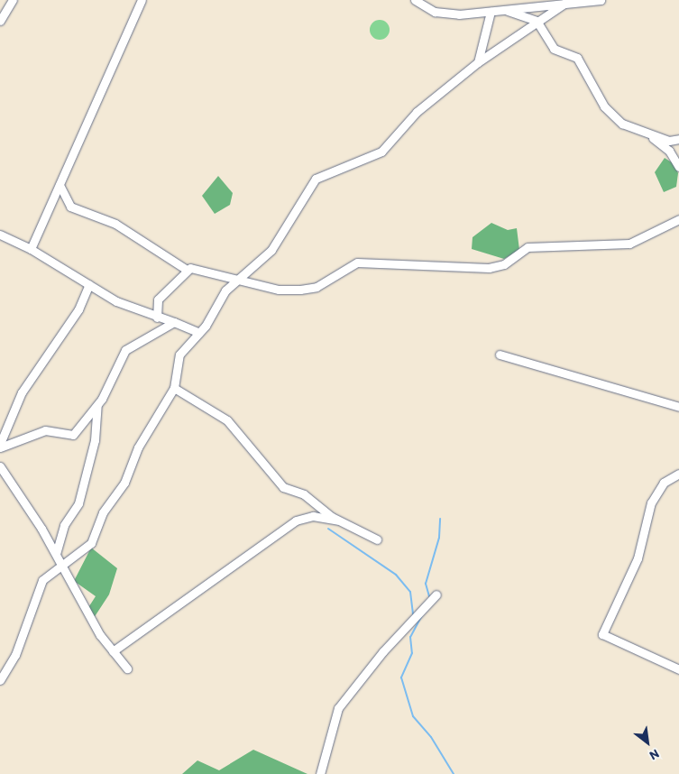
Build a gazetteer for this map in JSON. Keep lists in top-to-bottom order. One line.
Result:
{"north":"bottom right"}
